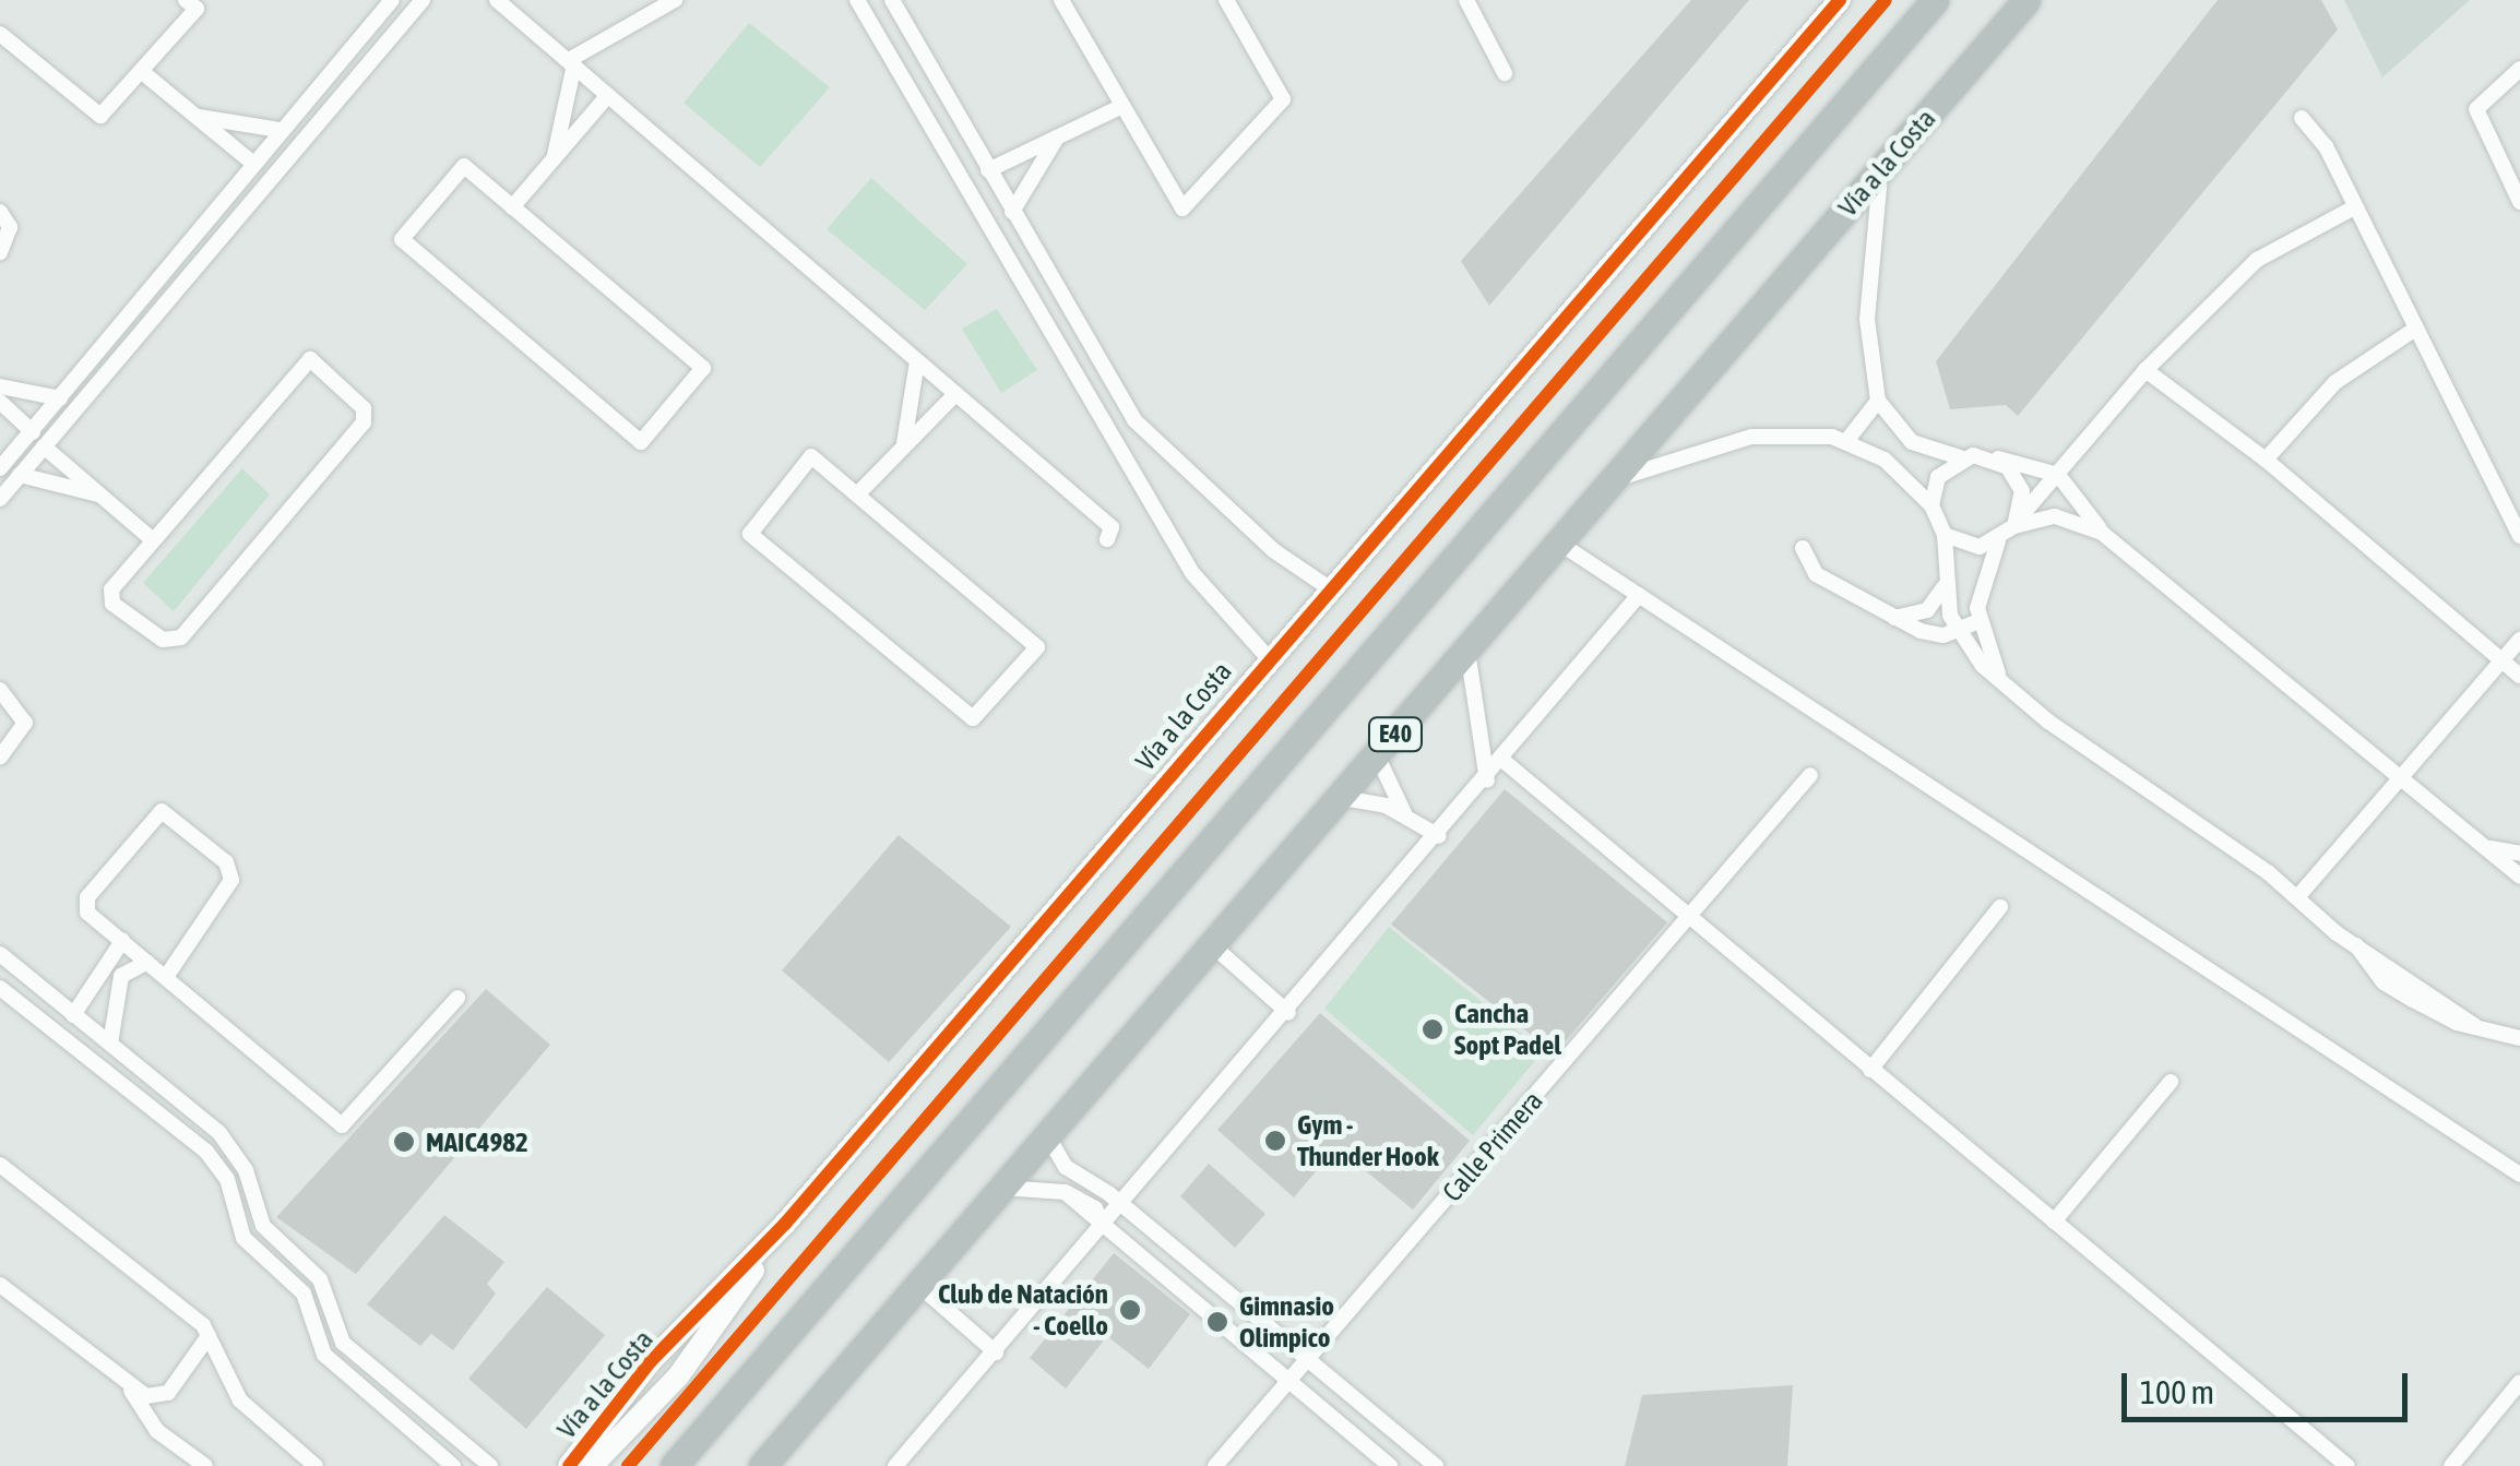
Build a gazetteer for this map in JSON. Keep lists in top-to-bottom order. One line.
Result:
{"streets":{"highway":["Vía a la Costa","E40"],"street":["Calle Primera"]},"places":["Cancha Sopt Padel","Gym - Thunder Hook","MAIC4982","Club de Natación - Coello","Gimnasio Olimpico"],"scale_bar":"100 m"}
